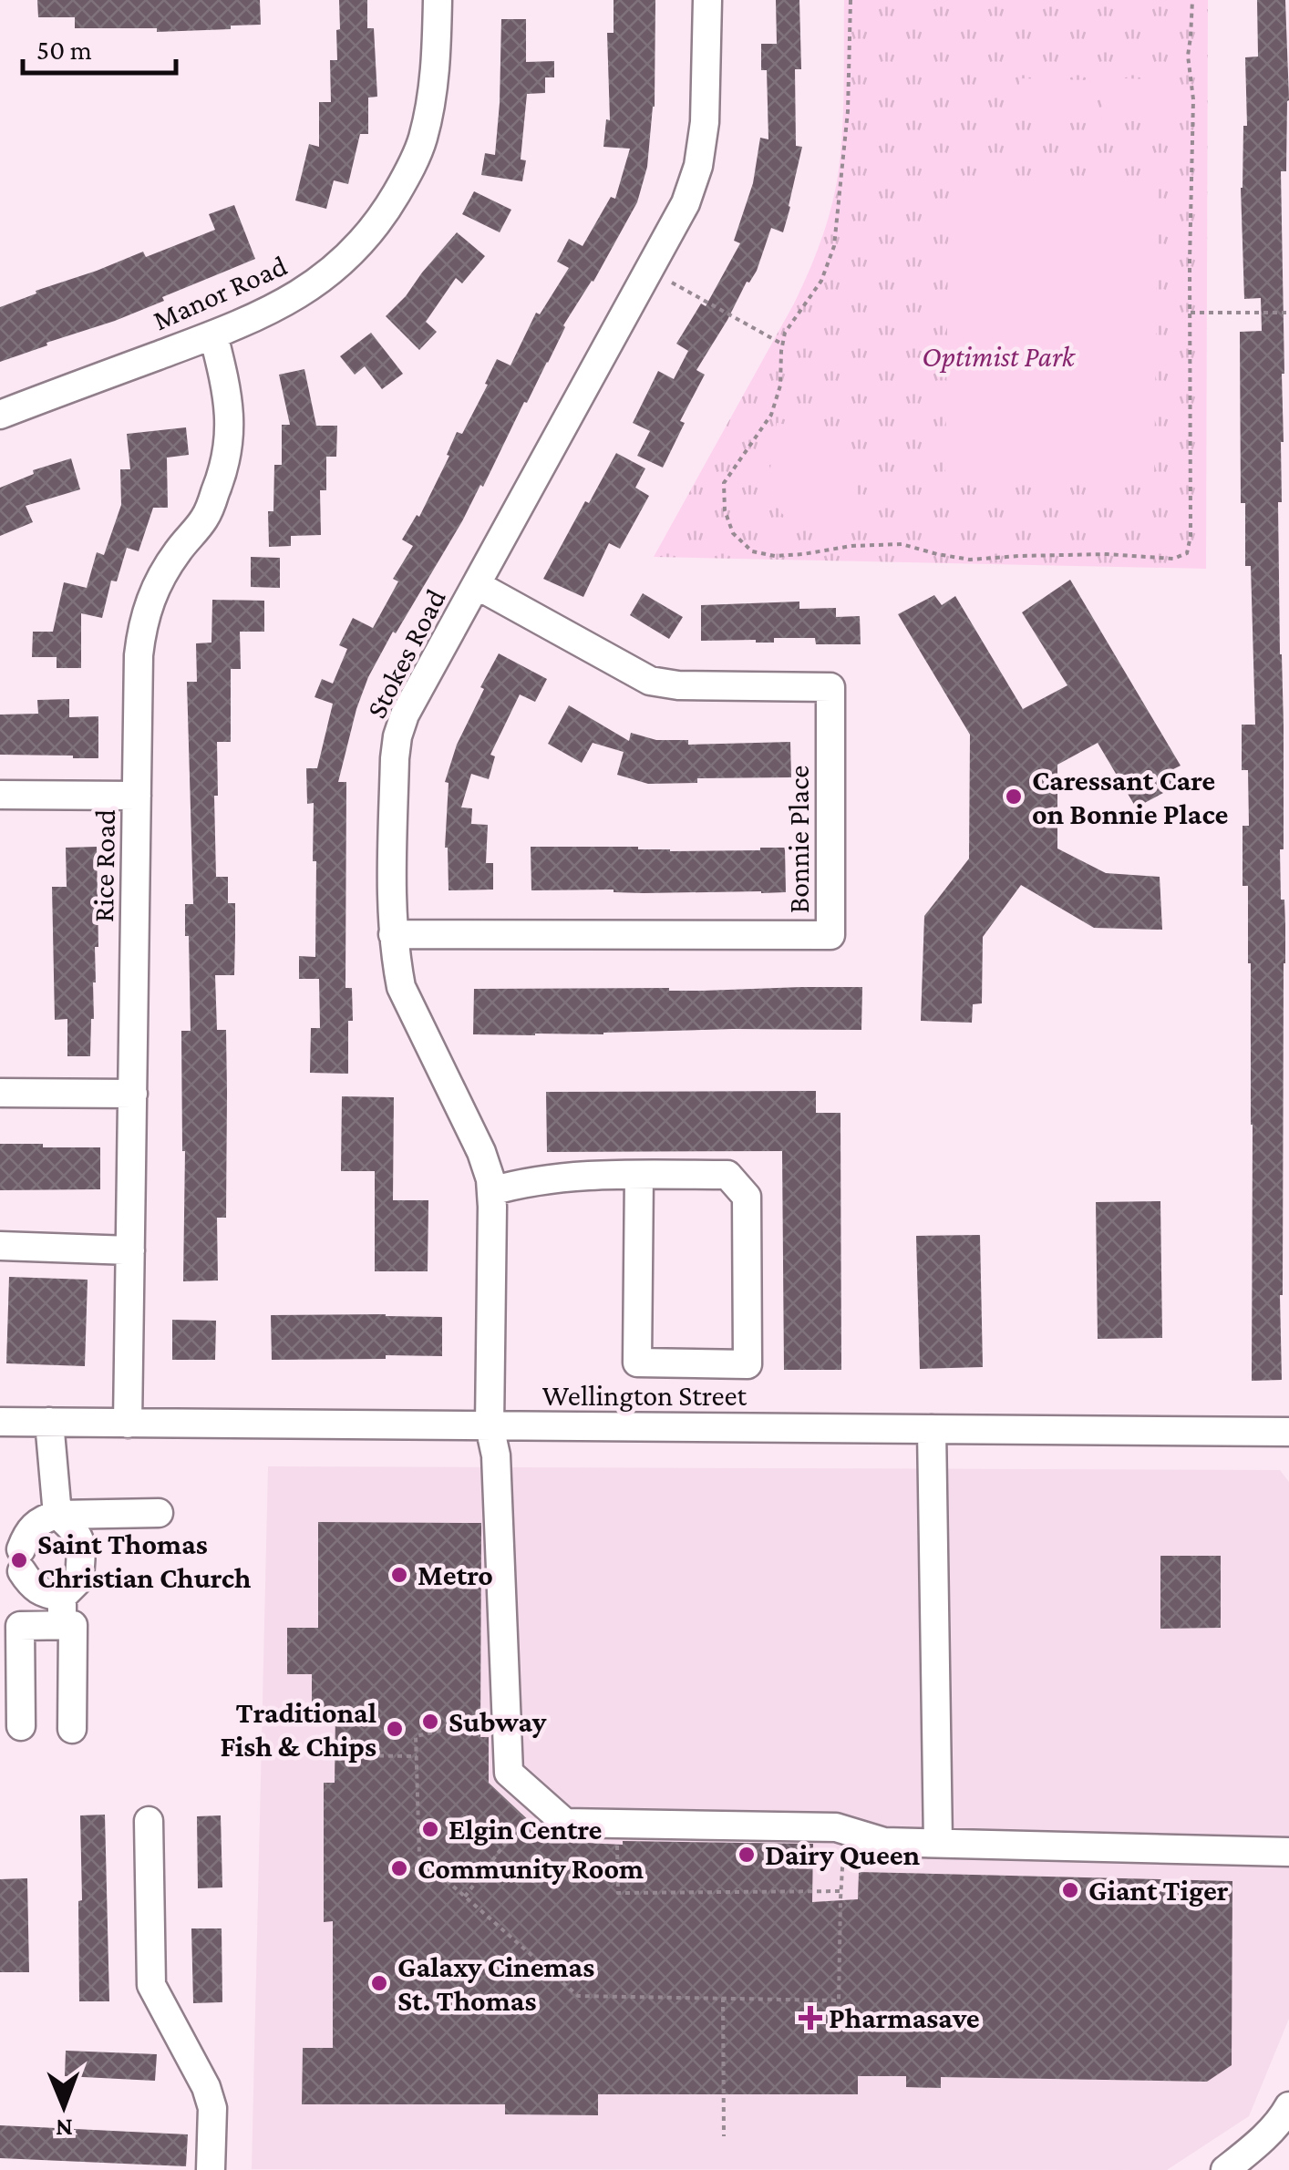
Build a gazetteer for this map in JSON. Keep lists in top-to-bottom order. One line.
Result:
{"streets":{"street":["Manor Road","Stokes Road","Bonnie Place","Rice Road","Wellington Street"]},"crossings":[["Manor Road","Rice Road"],["Stokes Road","Bonnie Place"],["Stokes Road","Wellington Street"],["Rice Road","Wellington Street"]],"parks":["Optimist Park"],"places":{"other":["Caressant Care on Bonnie Place","Saint Thomas Christian Church","Metro","Subway","Traditional Fish & Chips","Elgin Centre","Dairy Queen","Community Room","Giant Tiger","Galaxy Cinemas St. Thomas"],"health":["Pharmasave"]},"scale_bar":"50 m","north":"bottom"}
